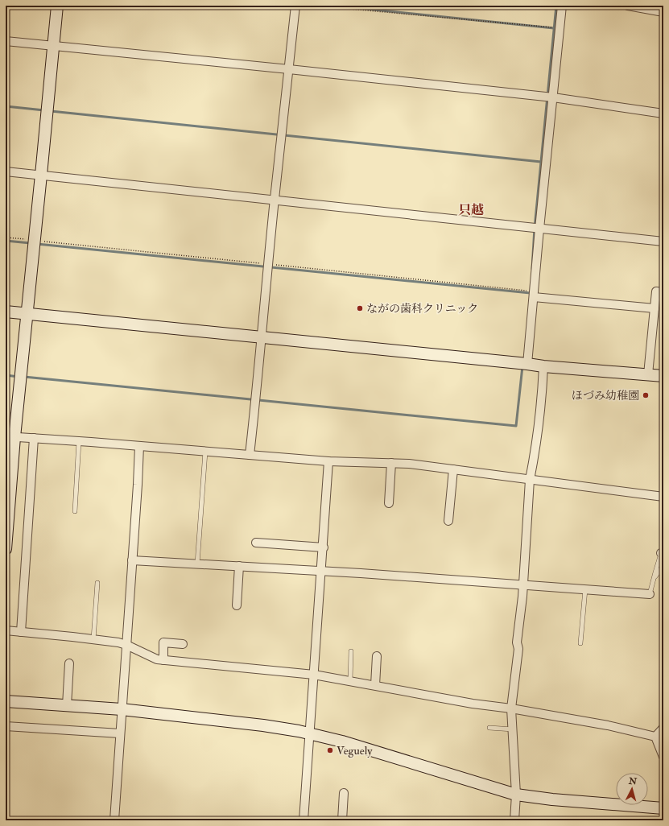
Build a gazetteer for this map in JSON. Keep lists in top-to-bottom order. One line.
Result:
{"districts":["只越"],"places":["ながの歯科クリニック","ほづみ幼稚園","Veguely"],"north":"top"}
